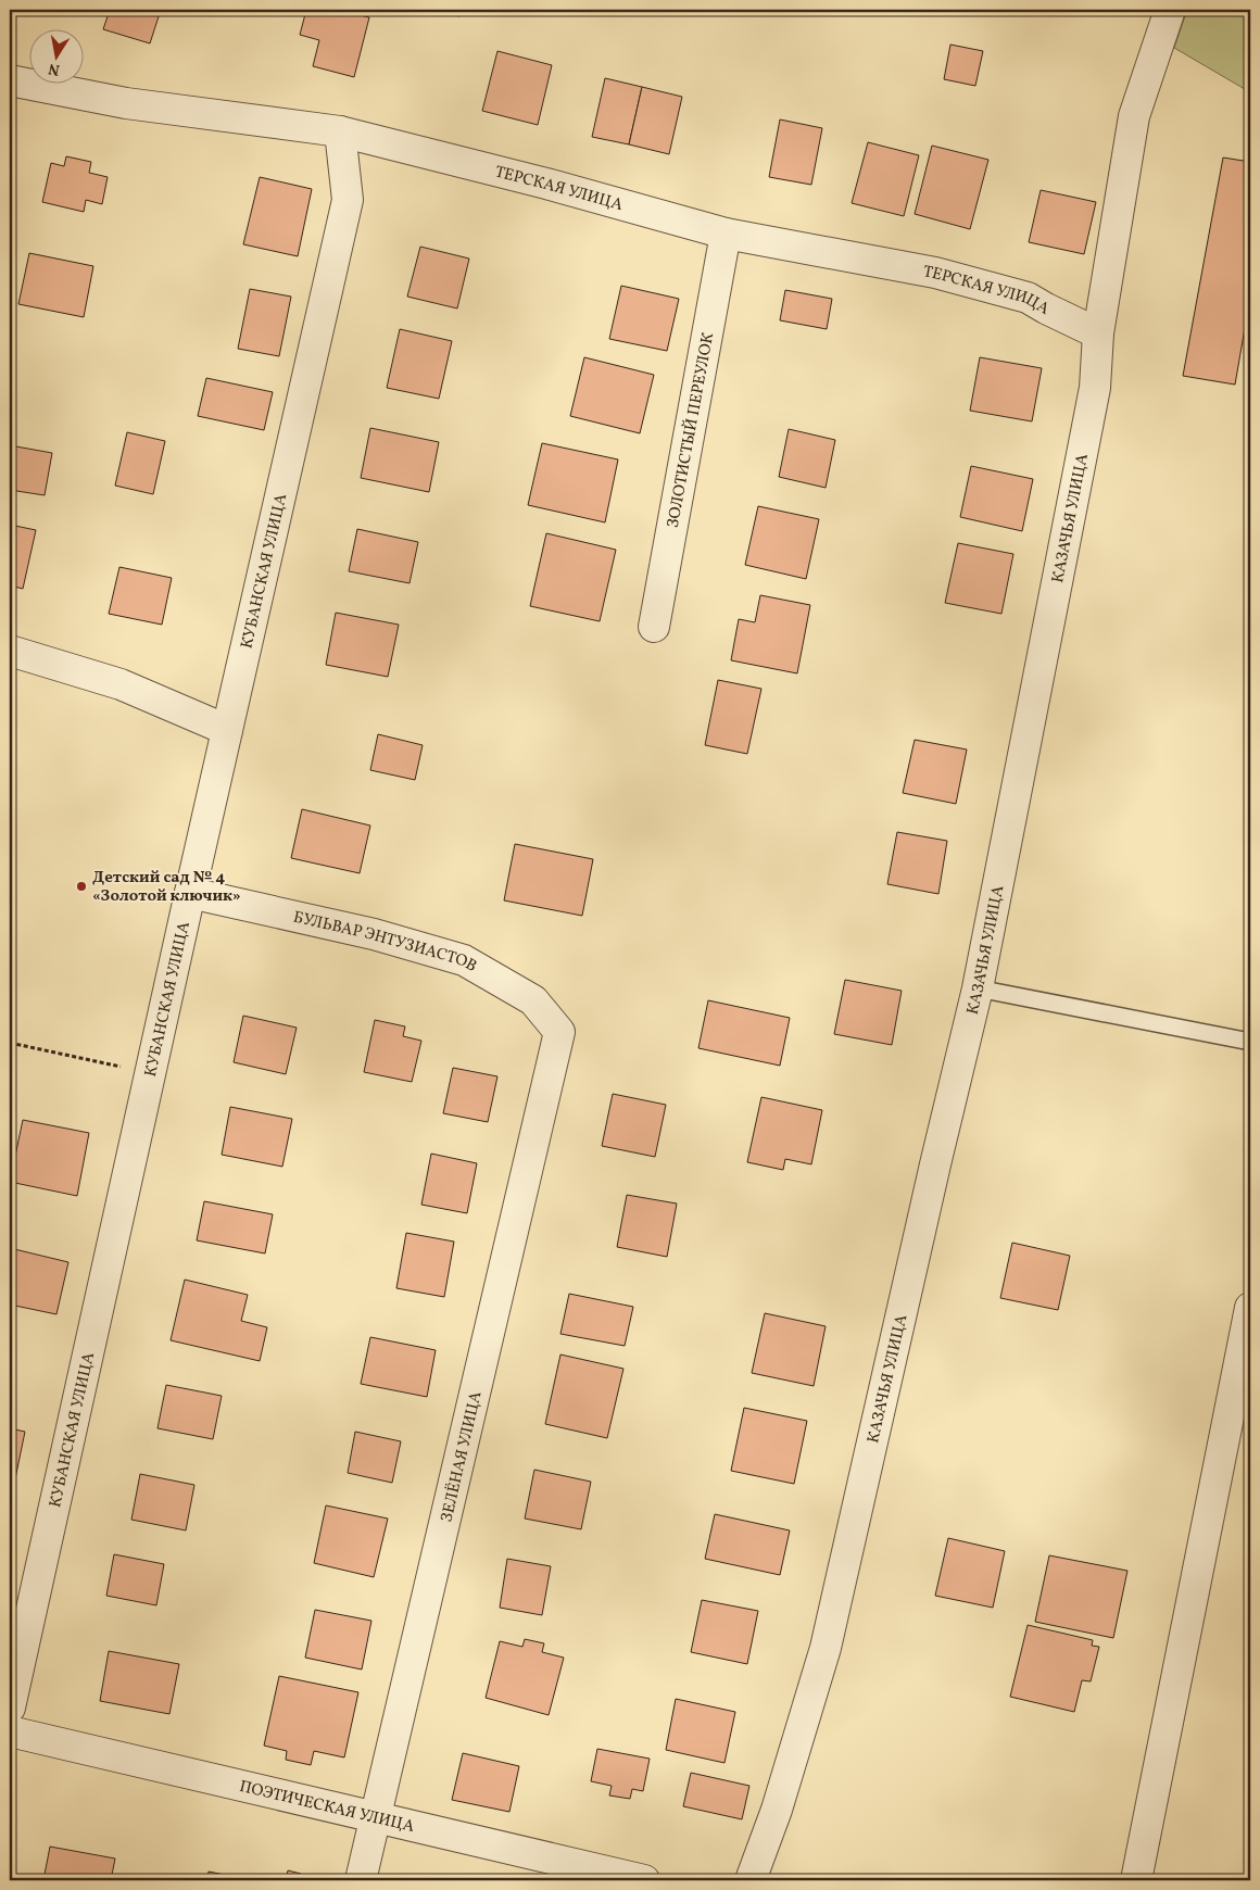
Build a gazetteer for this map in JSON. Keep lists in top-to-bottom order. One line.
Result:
{"streets":{"street":["ТЕРСКАЯ УЛИЦА","ЗОЛОТИСТЫЙ ПЕРЕУЛОК","КАЗАЧЬЯ УЛИЦА","КУБАНСКАЯ УЛИЦА","БУЛЬВАР ЭНТУЗИАСТОВ","ЗЕЛЁНАЯ УЛИЦА","ПОЭТИЧЕСКАЯ УЛИЦА"]},"crossings":[["ТЕРСКАЯ УЛИЦА","ЗОЛОТИСТЫЙ ПЕРЕУЛОК"],["ТЕРСКАЯ УЛИЦА","КАЗАЧЬЯ УЛИЦА"],["ТЕРСКАЯ УЛИЦА","КУБАНСКАЯ УЛИЦА"],["КУБАНСКАЯ УЛИЦА","БУЛЬВАР ЭНТУЗИАСТОВ"],["БУЛЬВАР ЭНТУЗИАСТОВ","ЗЕЛЁНАЯ УЛИЦА"],["ЗЕЛЁНАЯ УЛИЦА","ПОЭТИЧЕСКАЯ УЛИЦА"]],"places":["Детский сад № 4 «Золотой ключик»"],"north":"bottom"}
